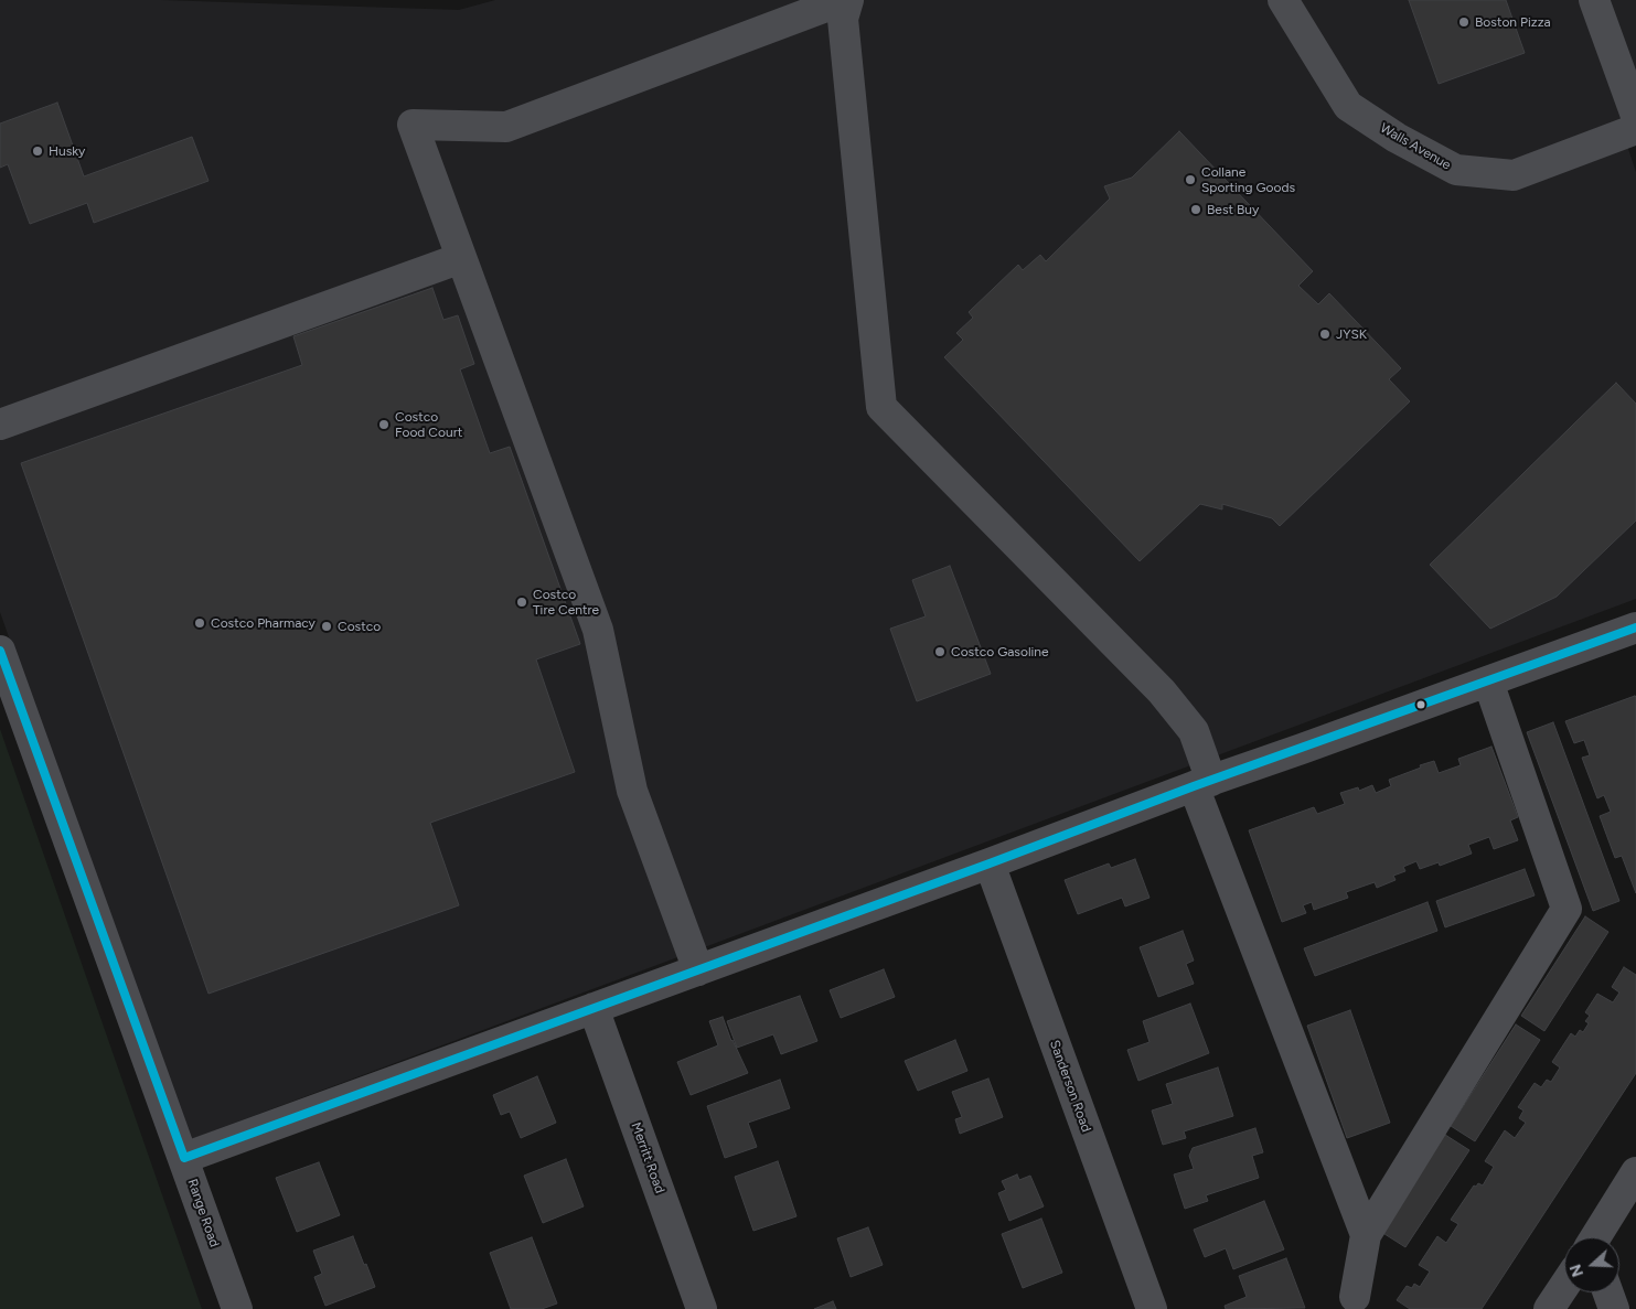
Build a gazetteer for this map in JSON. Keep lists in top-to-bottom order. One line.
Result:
{"streets":{"street":["Walls Avenue","Sanderson Road","Merritt Road","Range Road"]},"places":["Boston Pizza","Husky","Collane Sporting Goods","Best Buy","JYSK","Costco Food Court","Costco Tire Centre","Costco Pharmacy","Costco","Costco Gasoline"],"north":"left"}
